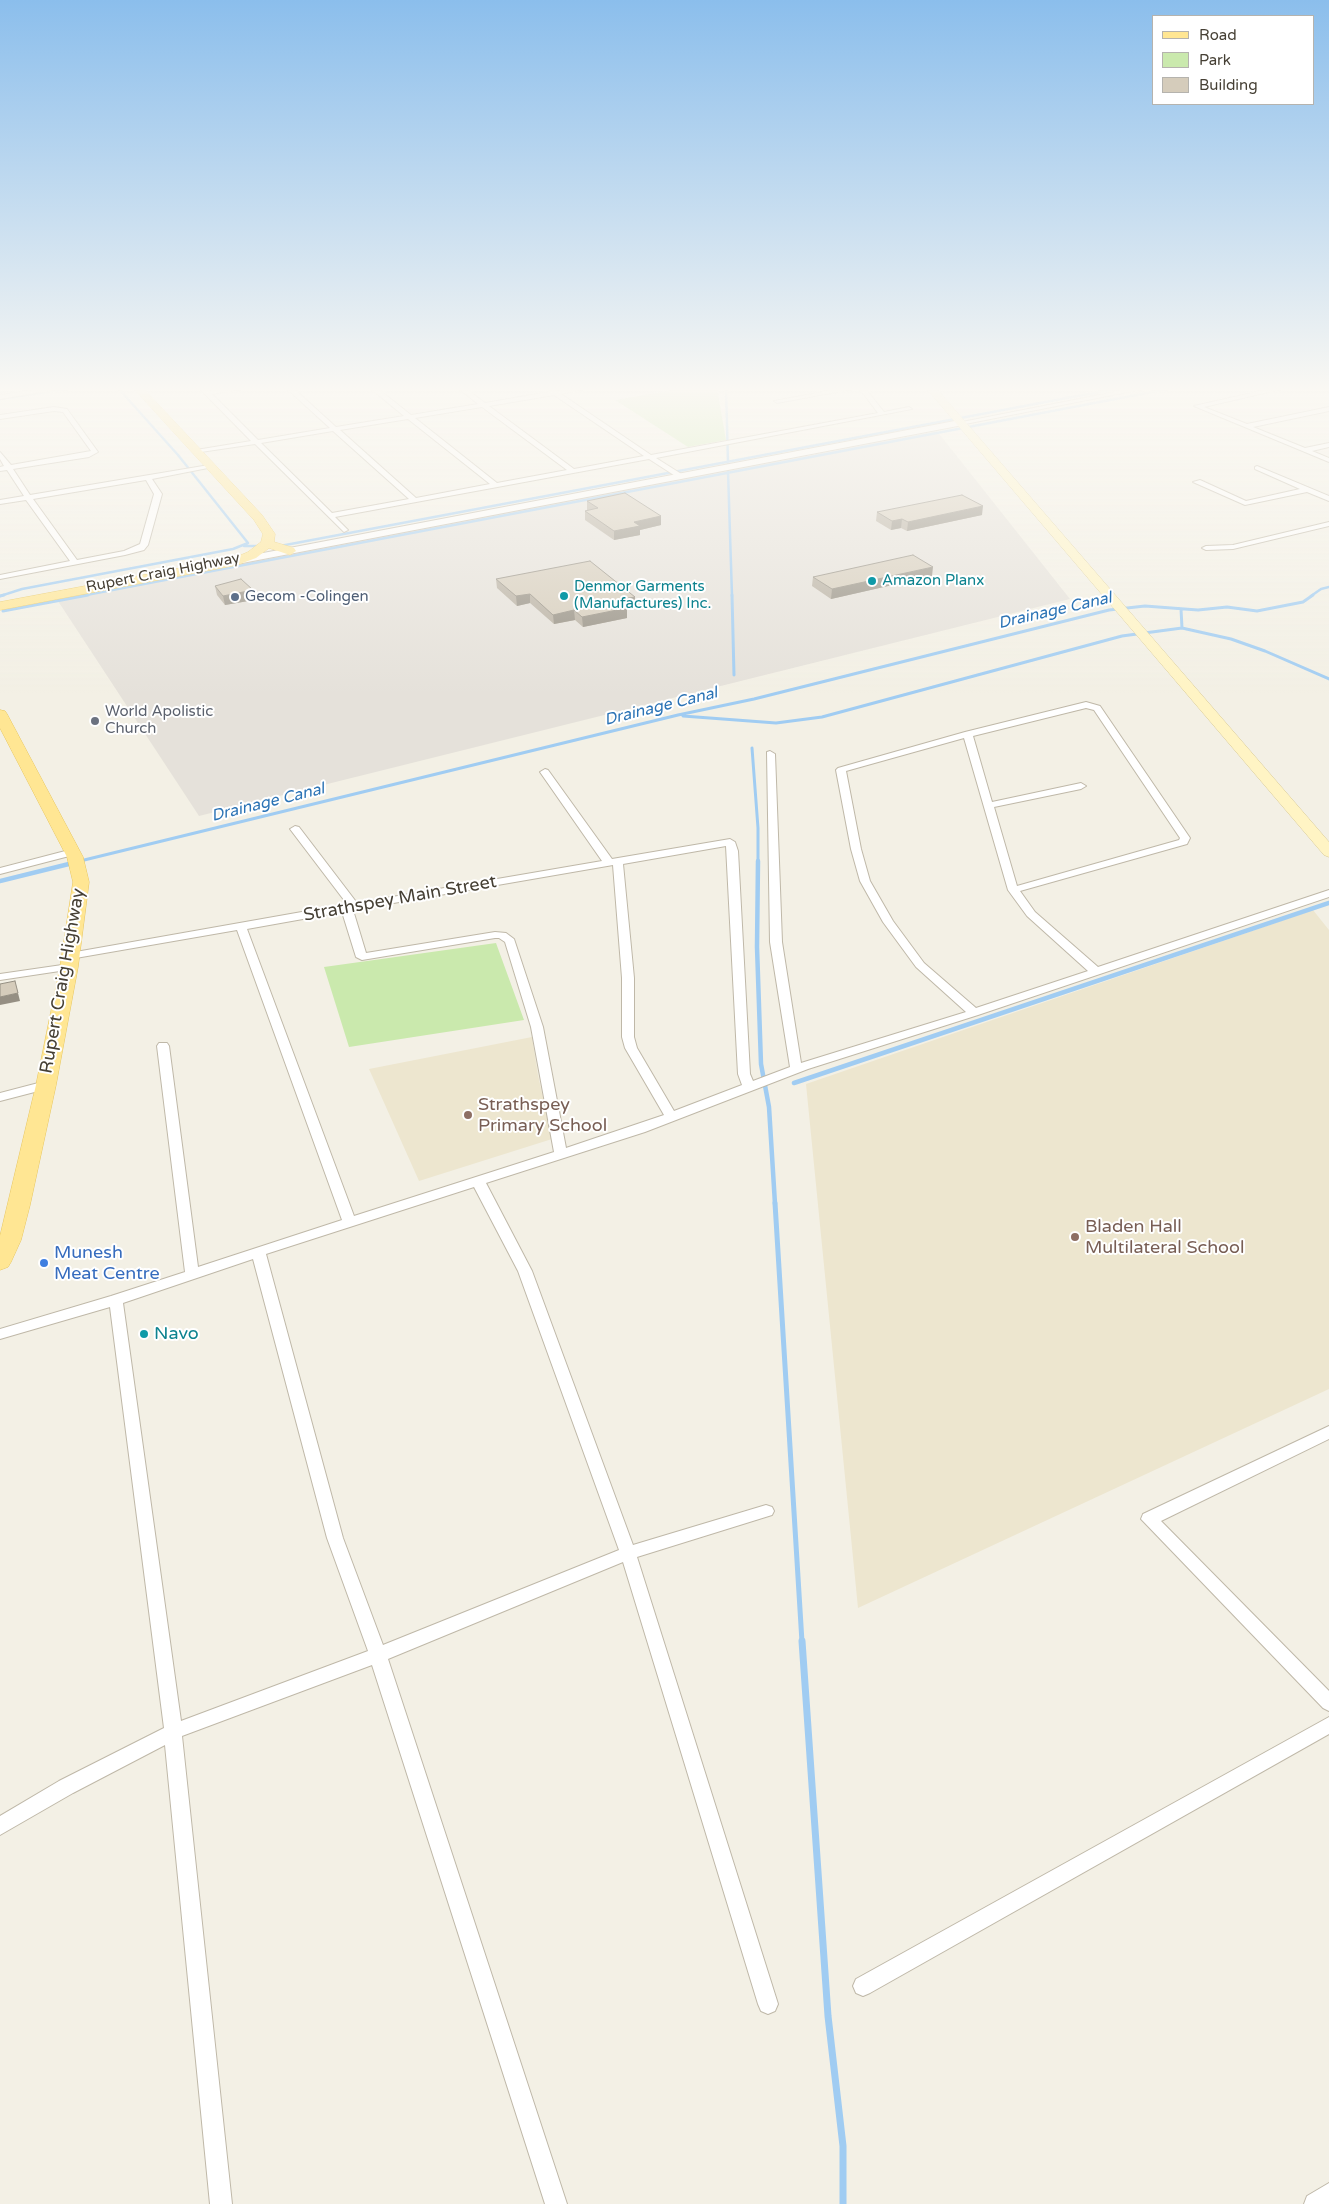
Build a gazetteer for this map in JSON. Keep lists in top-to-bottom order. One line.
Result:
{"streets":{"main road":["Rupert Craig Highway"],"street":["Strathspey Main Street"]},"crossings":[["Rupert Craig Highway","Strathspey Main Street"]],"water":["Drainage Canal"],"places":["Amazon Planx","Denmor Garments (Manufactures) Inc.","Gecom -Colingen","World Apolistic Church","Strathspey Primary School","Bladen Hall Multilateral School","Munesh Meat Centre","Navo"],"legend":["Road","Park","Building"]}
